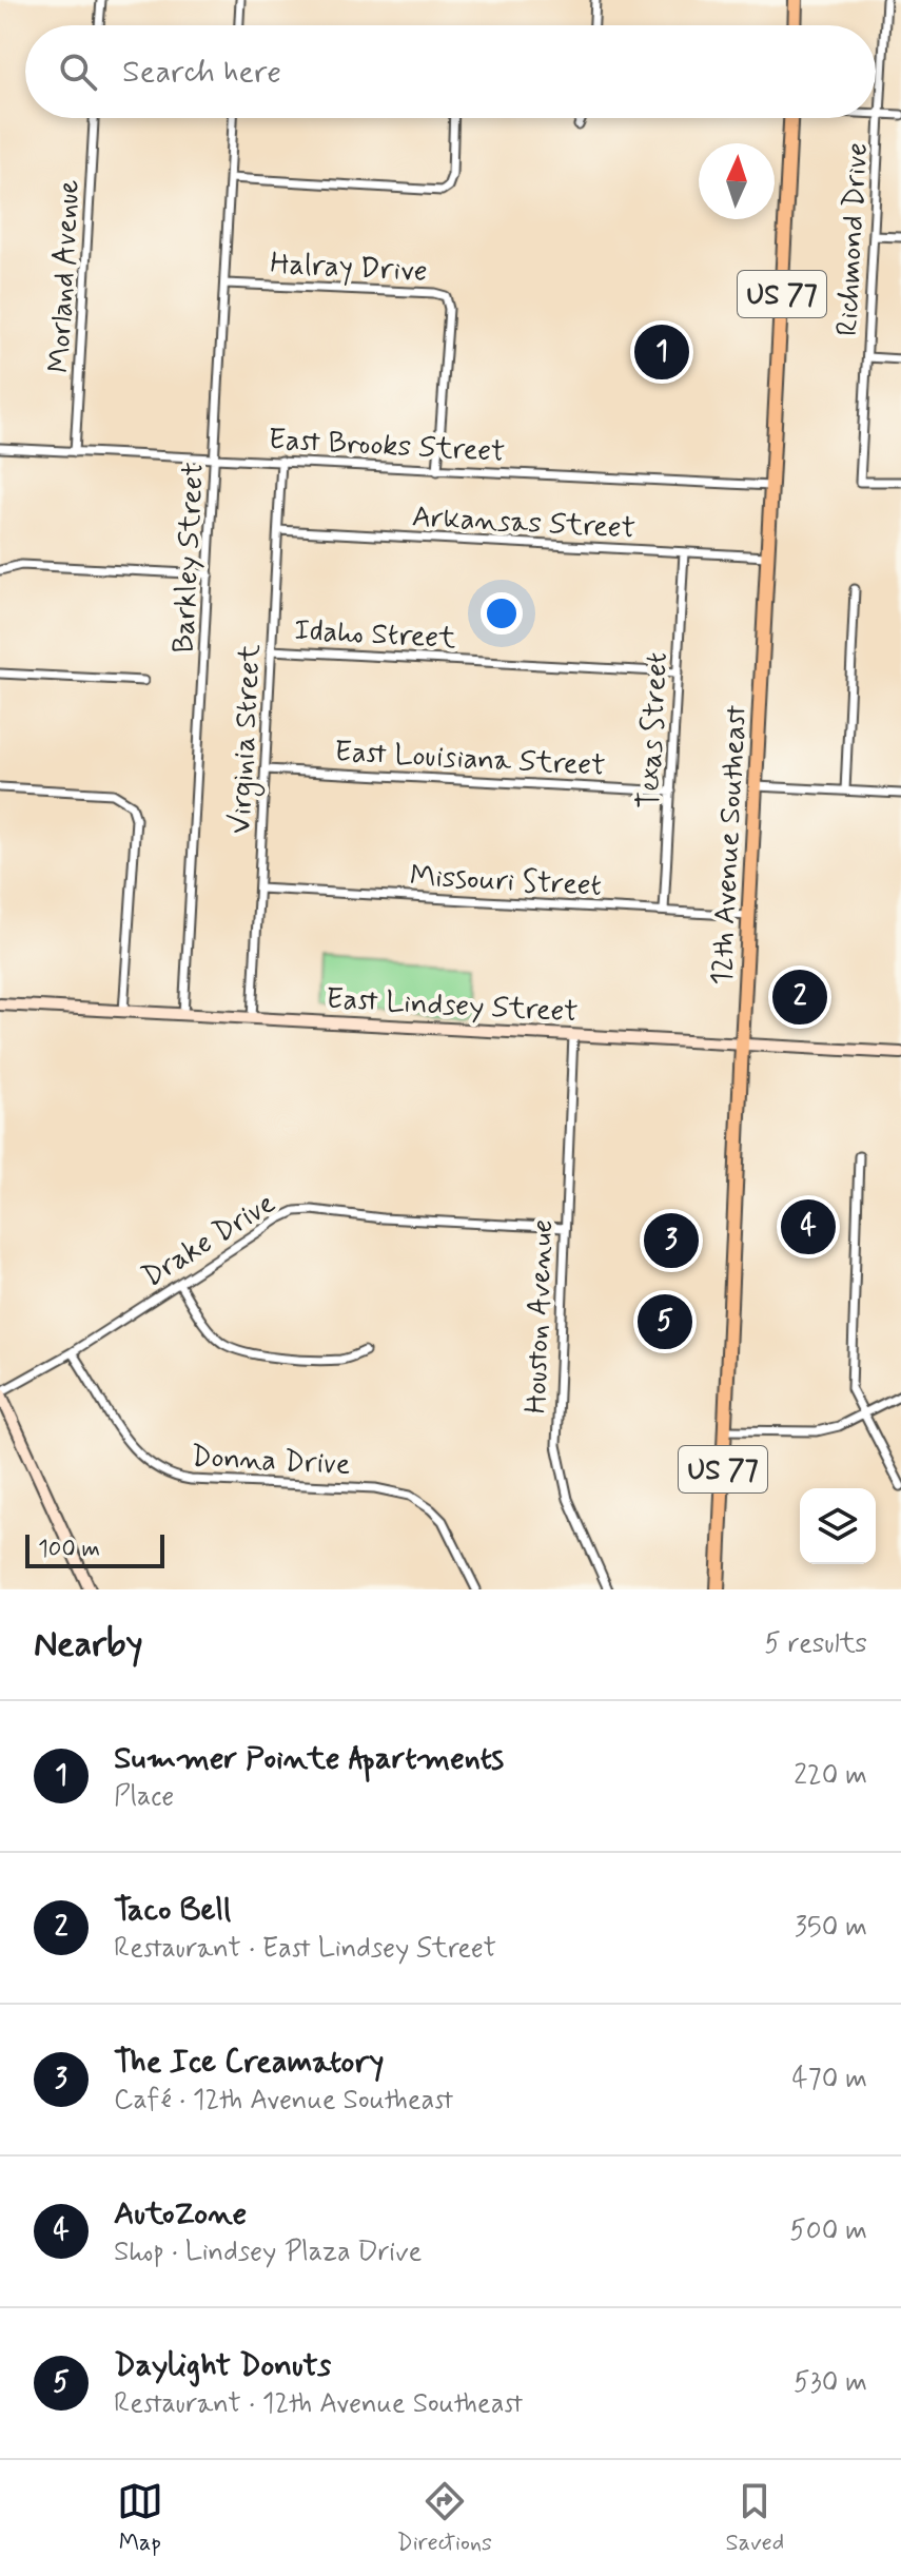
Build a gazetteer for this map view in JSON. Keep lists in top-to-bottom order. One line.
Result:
{"streets":{"main road":["US 77","12th Avenue Southeast","East Lindsey Street"],"street":["Richmond Drive","Halray Drive","Morland Avenue","East Brooks Street","Arkansas Street","Barkley Street","Idaho Street","Texas Street","Virginia Street","East Louisiana Street","Missouri Street","Drake Drive","Houston Avenue","Donna Drive"]},"crossings":[["Halray Drive","East Brooks Street"],["Halray Drive","Barkley Street"],["Morland Avenue","East Brooks Street"],["East Brooks Street","Barkley Street"],["East Brooks Street","Virginia Street"],["East Brooks Street","12th Avenue Southeast"],["Arkansas Street","Texas Street"],["Arkansas Street","Virginia Street"],["Arkansas Street","12th Avenue Southeast"],["Barkley Street","East Lindsey Street"],["Idaho Street","Texas Street"],["Idaho Street","Virginia Street"],["Texas Street","East Louisiana Street"],["Texas Street","Missouri Street"],["Virginia Street","East Louisiana Street"],["Virginia Street","Missouri Street"],["Virginia Street","East Lindsey Street"],["12th Avenue Southeast","Missouri Street"],["12th Avenue Southeast","East Lindsey Street"],["East Lindsey Street","Houston Avenue"],["Drake Drive","Houston Avenue"],["Drake Drive","Donna Drive"]],"scale_bar":"100 m","north":"top","page":{"search":"Search here","pins":["1","2","4","3","5"],"scale":"100 m","heading":["Nearby","5 results"],"list":[{"mark":"1","name":"Summer Pointe Apartments","note":"Place","value":"220 m"},{"mark":"2","name":"Taco Bell","note":"Restaurant · East Lindsey Street","value":"350 m"},{"mark":"3","name":"The Ice Creamatory","note":"Café · 12th Avenue Southeast","value":"470 m"},{"mark":"4","name":"AutoZone","note":"Shop · Lindsey Plaza Drive","value":"500 m"},{"mark":"5","name":"Daylight Donuts","note":"Restaurant · 12th Avenue Southeast","value":"530 m"}],"nav":["Map","Directions","Saved"]}}
